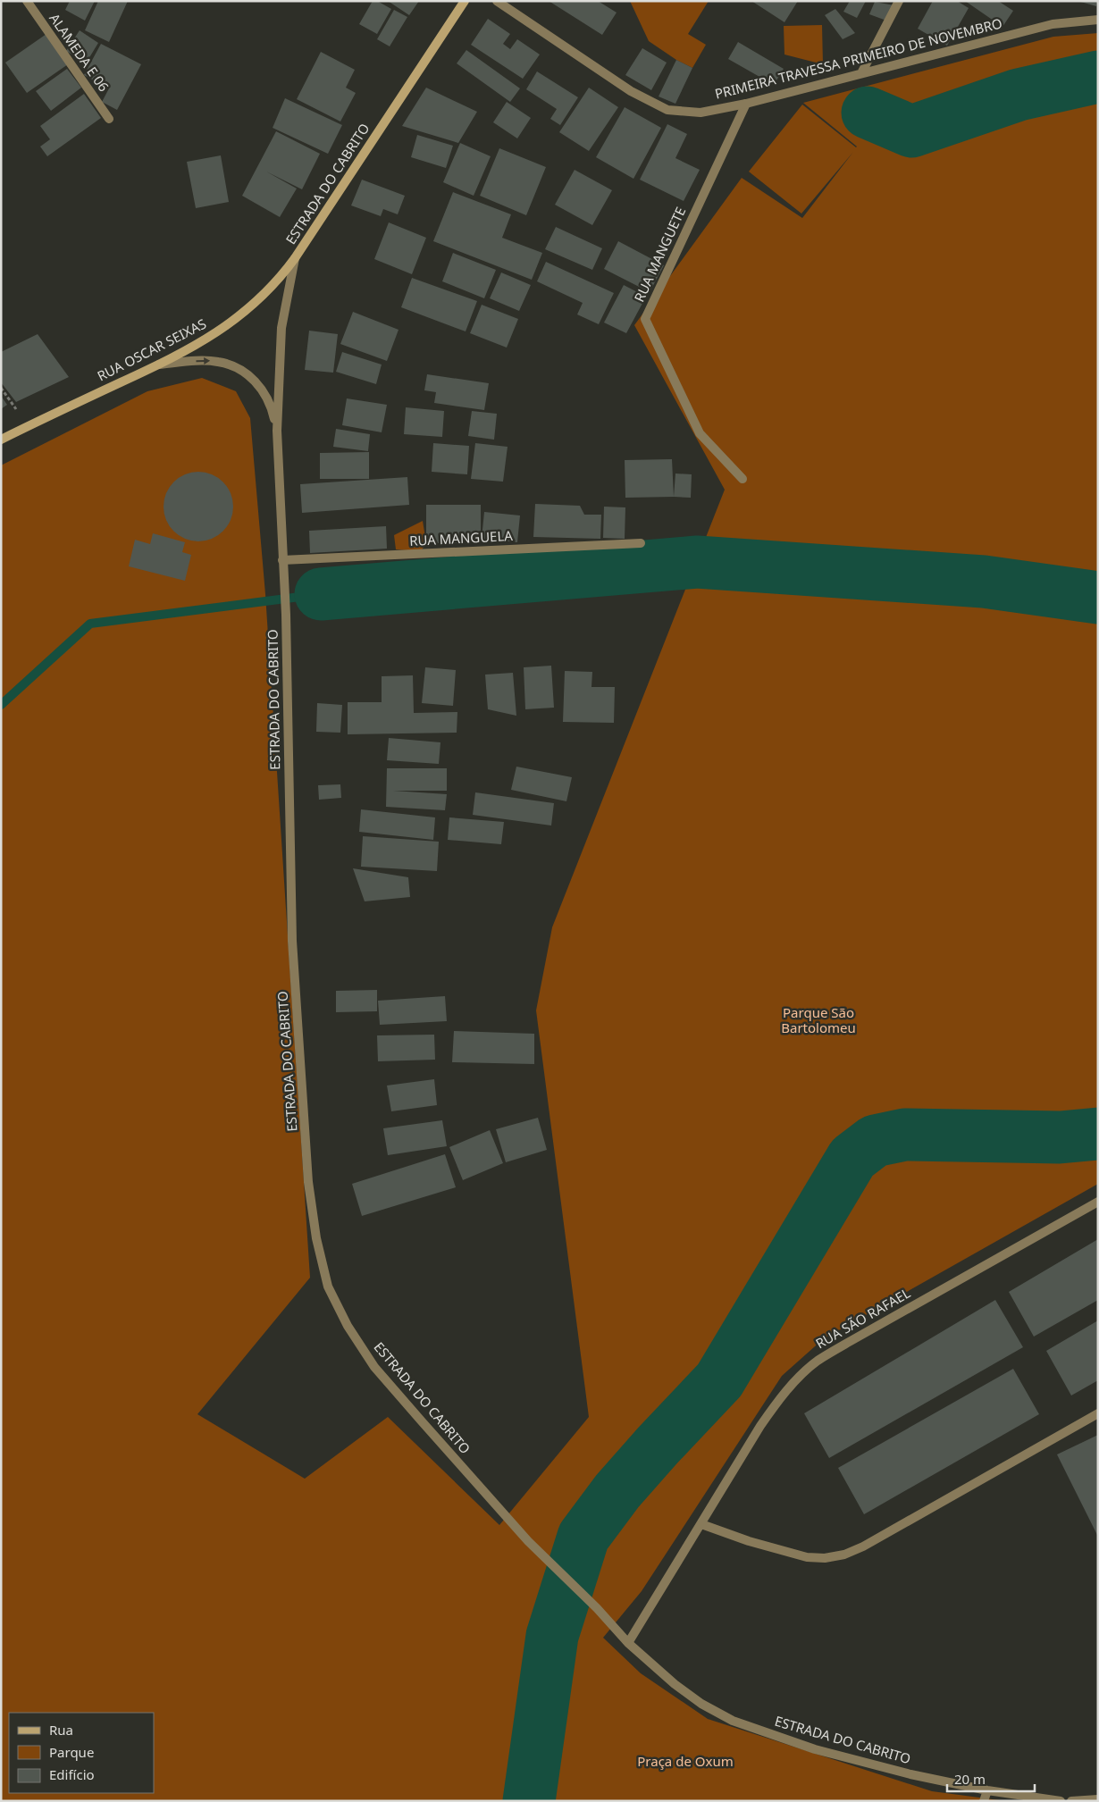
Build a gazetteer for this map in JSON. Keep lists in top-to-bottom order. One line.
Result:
{"streets":{"main road":["ESTRADA DO CABRITO","RUA OSCAR SEIXAS"],"street":["ALAMEDA E 06","PRIMEIRA TRAVESSA PRIMEIRO DE NOVEMBRO","RUA MANGUETE","RUA MANGUELA","RUA SÃO RAFAEL"]},"crossings":[["PRIMEIRA TRAVESSA PRIMEIRO DE NOVEMBRO","RUA MANGUETE"],["ESTRADA DO CABRITO","RUA OSCAR SEIXAS"],["ESTRADA DO CABRITO","RUA MANGUELA"],["ESTRADA DO CABRITO","RUA SÃO RAFAEL"]],"parks":["Parque São Bartolomeu","Praça de Oxum"],"legend":["Rua","Parque","Edifício"],"scale_bar":"20 m"}
